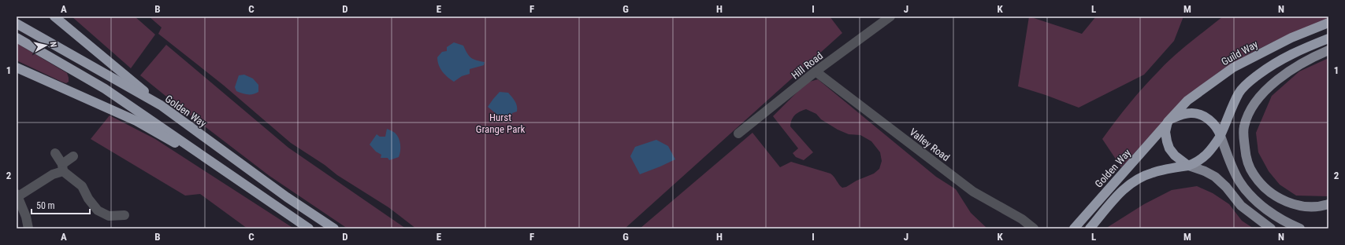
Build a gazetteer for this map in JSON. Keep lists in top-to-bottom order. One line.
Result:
{"streets":{"highway":["Guild Way","Golden Way"],"street":["Hill Road","Valley Road"]},"crossings":[["Guild Way","Golden Way"],["Hill Road","Valley Road"]],"parks":["Hurst Grange Park"],"scale_bar":"50 m","north":"right","grid":{"columns":["A","B","C","D","E","F","G","H","I","J","K","L","M","N"],"rows":["1","2"]}}
